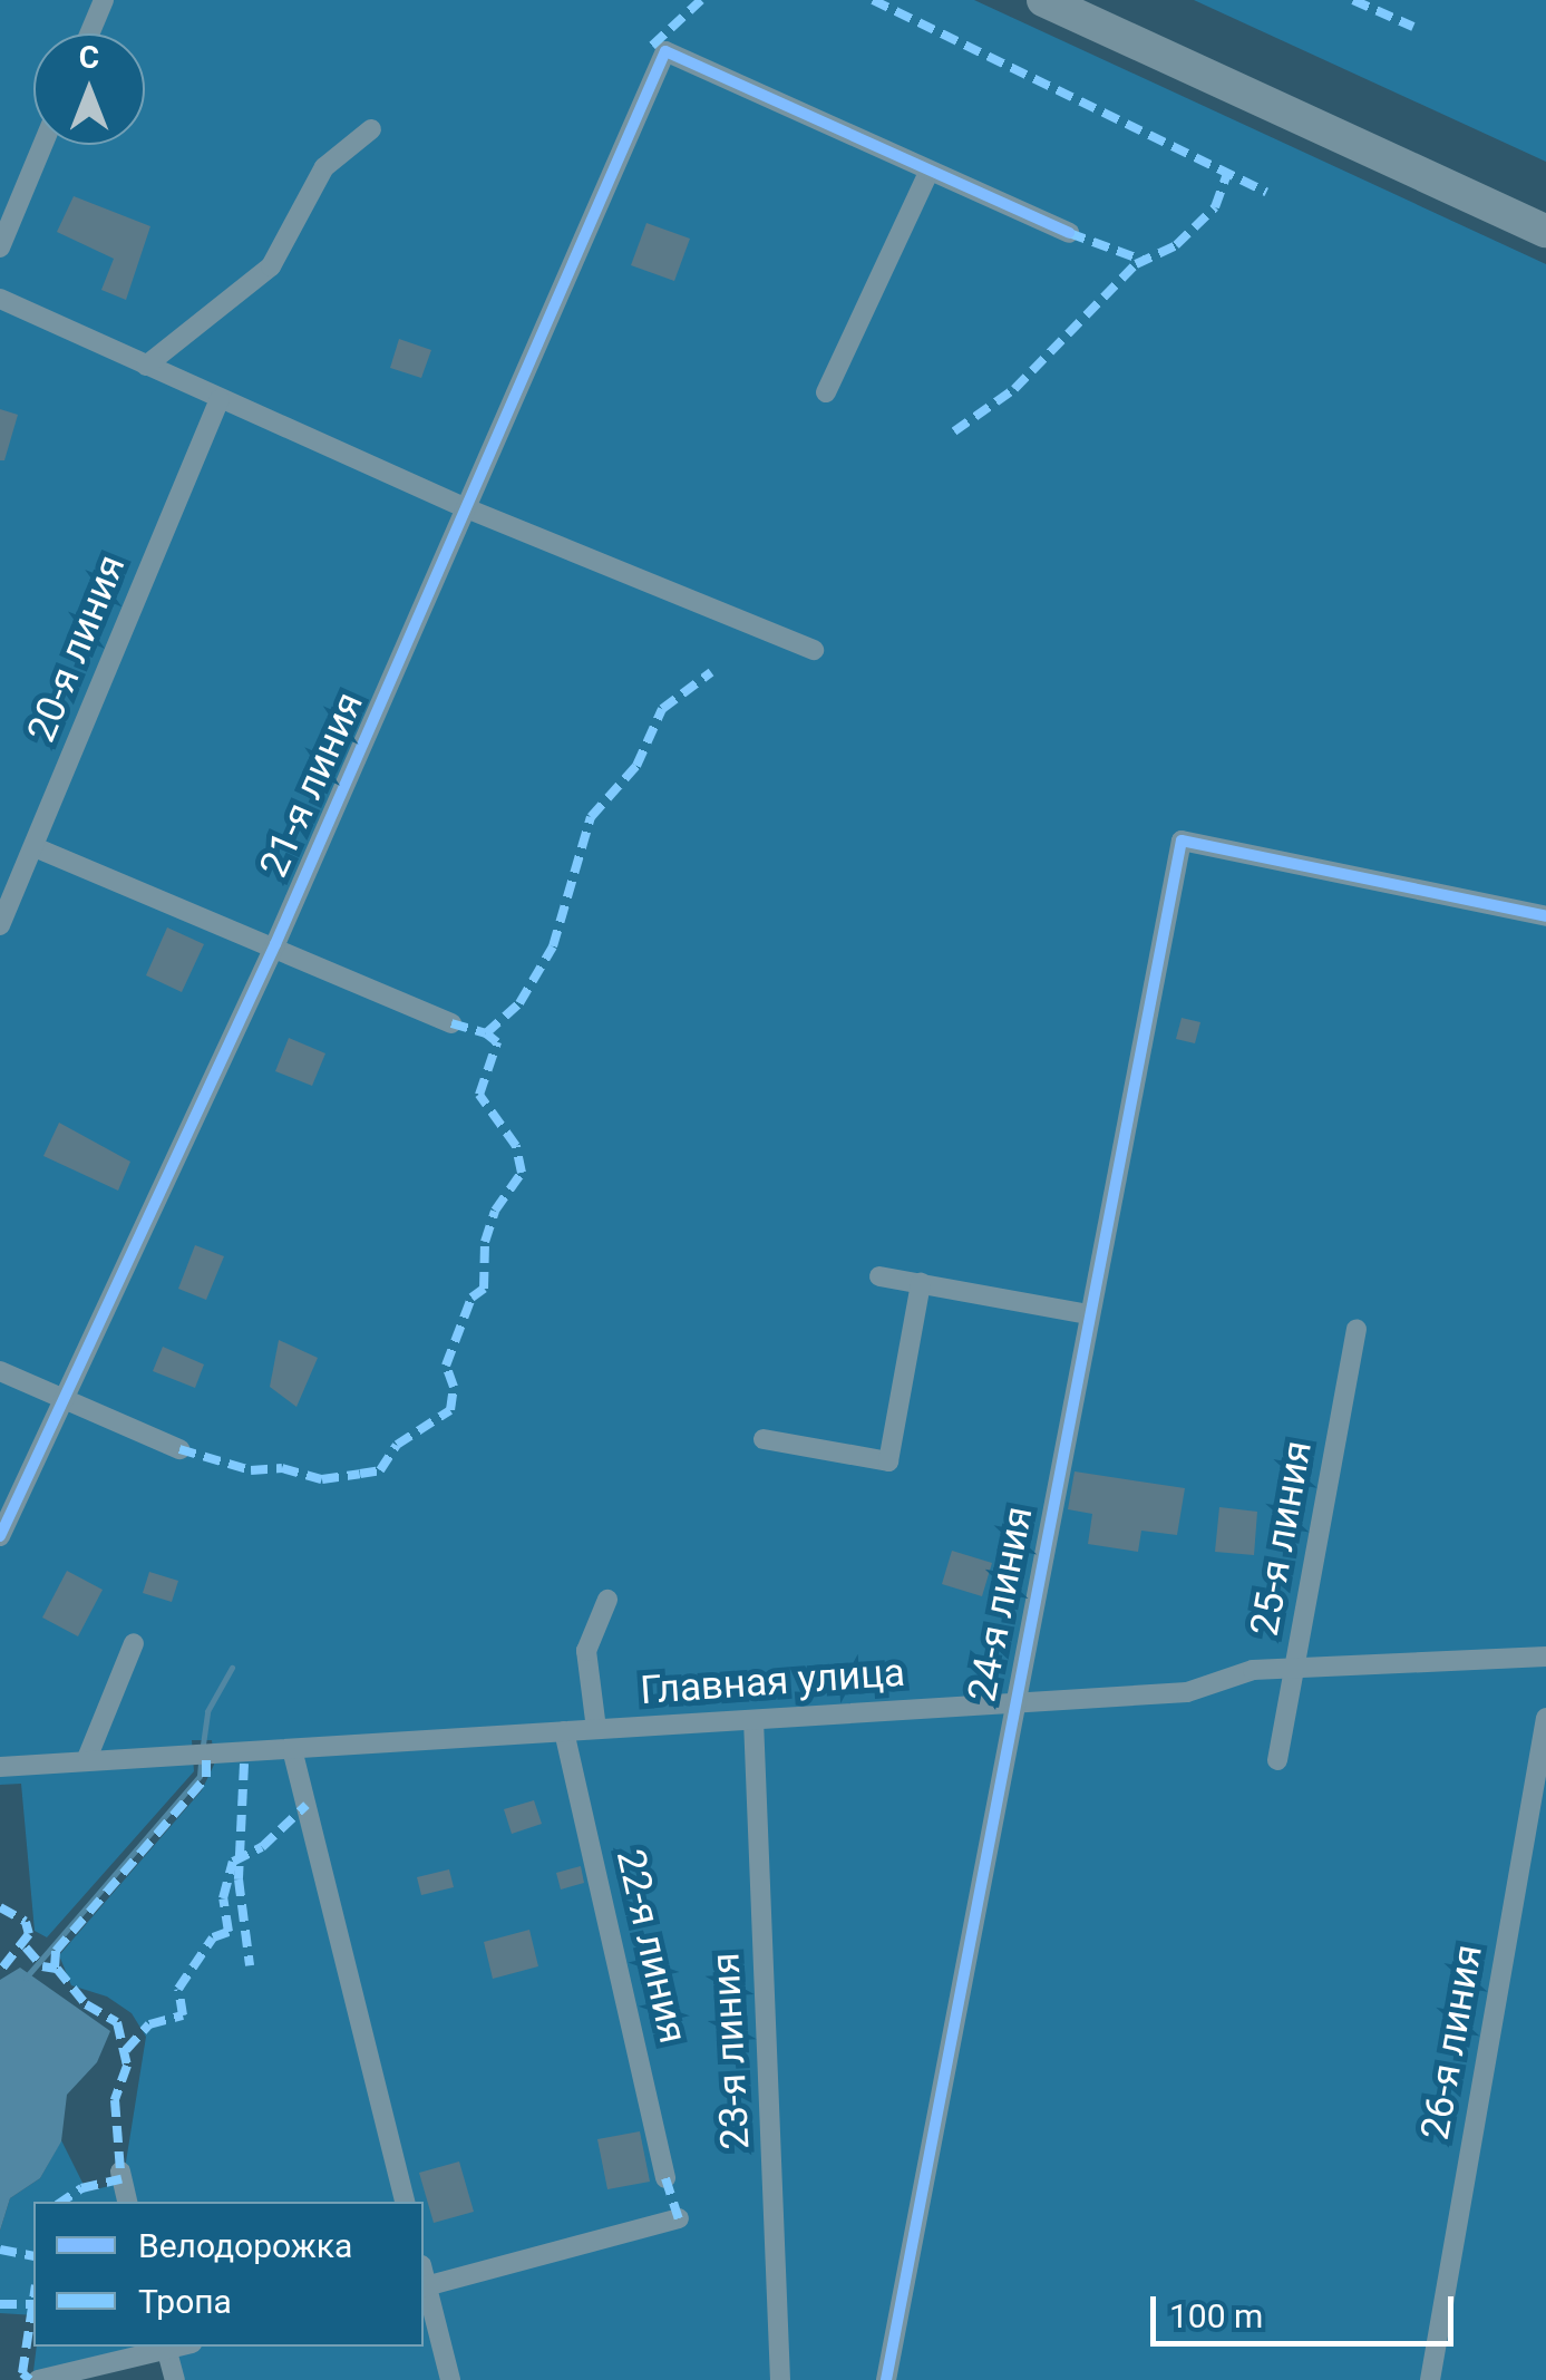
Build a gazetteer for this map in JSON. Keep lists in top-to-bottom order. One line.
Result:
{"streets":{"street":["20-я линия","21-я линия","25-я линия","24-я линия","Главная улица","22-я линия","26-я линия","23-я линия"]},"crossings":[["25-я линия","Главная улица"],["24-я линия","Главная улица"],["Главная улица","22-я линия"],["Главная улица","23-я линия"]],"legend":["Велодорожка","Тропа"],"scale_bar":"100 m","north":"top"}
